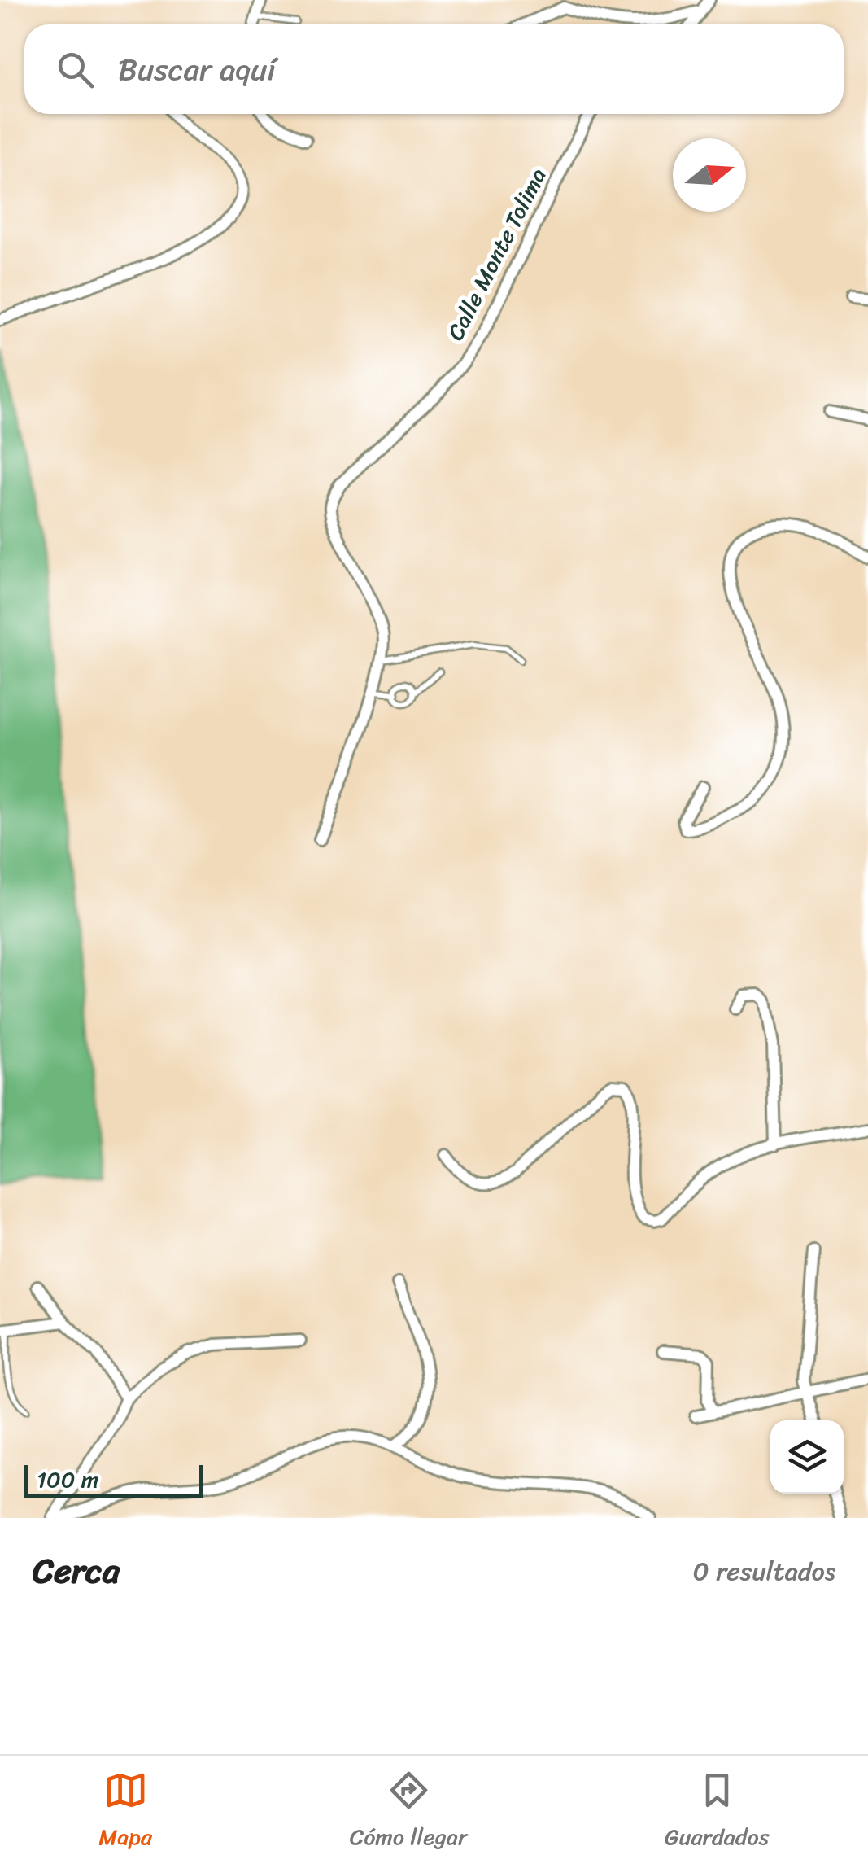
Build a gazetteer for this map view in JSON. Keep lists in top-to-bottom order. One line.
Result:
{"streets":{"street":["Calle Monte Tolima"]},"scale_bar":"100 m","north":"right","page":{"search":"Buscar aquí","scale":"100 m","heading":["Cerca","0 resultados"],"nav":["Mapa","Cómo llegar","Guardados"]}}
